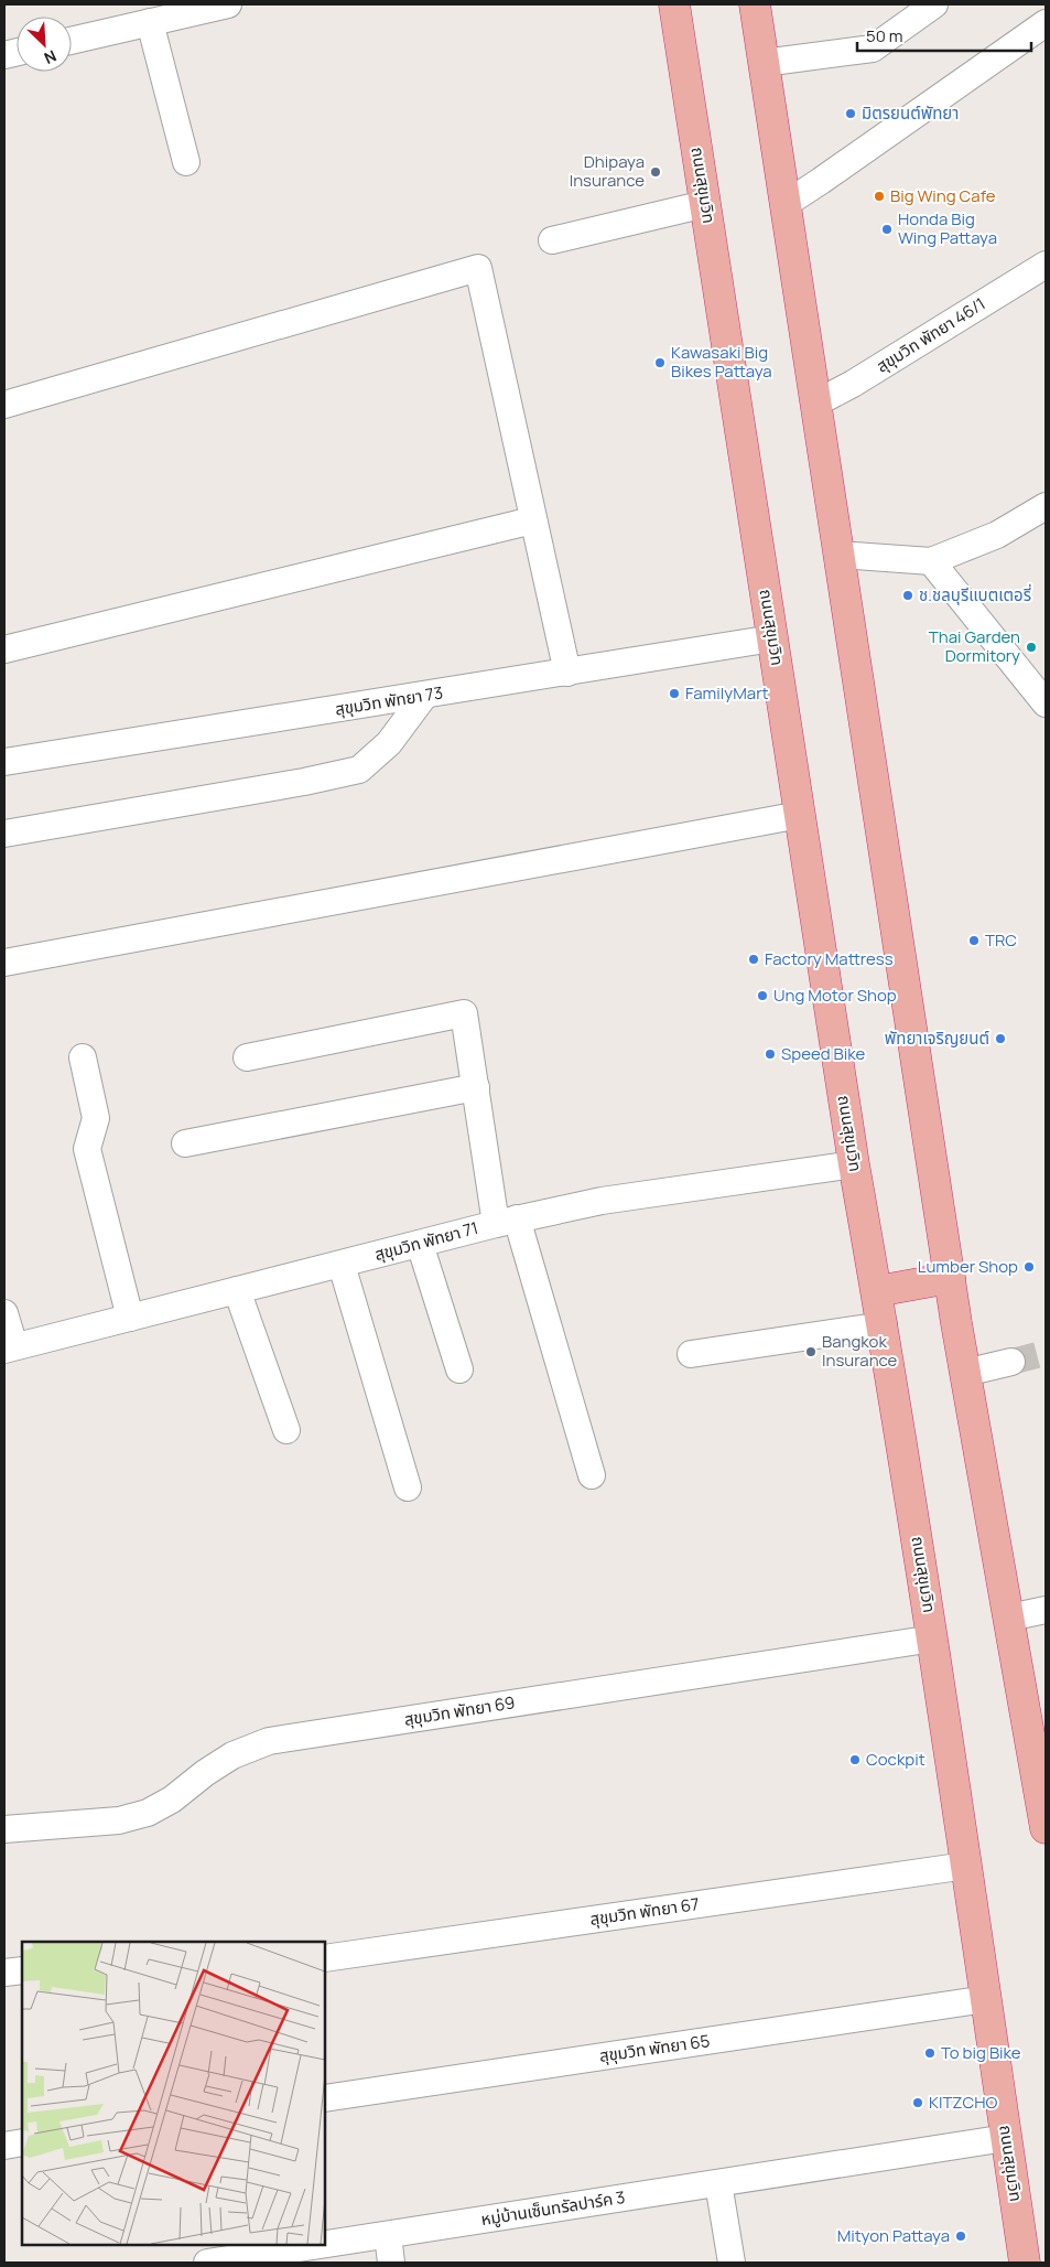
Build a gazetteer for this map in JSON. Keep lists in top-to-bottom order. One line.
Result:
{"streets":{"highway":["ถนนสุขุมวิท"],"street":["สุขุมวิท พัทยา 46/1","สุขุมวิท พัทยา 73","สุขุมวิท พัทยา 71","สุขุมวิท พัทยา 69","สุขุมวิท พัทยา 67","สุขุมวิท พัทยา 65","หมู่บ้านเซ็นทรัลปาร์ค 3"]},"crossings":[["ถนนสุขุมวิท","สุขุมวิท พัทยา 73"],["ถนนสุขุมวิท","สุขุมวิท พัทยา 71"],["ถนนสุขุมวิท","สุขุมวิท พัทยา 69"],["ถนนสุขุมวิท","สุขุมวิท พัทยา 67"],["ถนนสุขุมวิท","สุขุมวิท พัทยา 65"],["ถนนสุขุมวิท","หมู่บ้านเซ็นทรัลปาร์ค 3"]],"places":["มิตรยนต์พัทยา","Dhipaya Insurance","Big Wing Cafe","Honda Big Wing Pattaya","Kawasaki Big Bikes Pattaya","ช.ชลบุรีแบตเตอรี่","Thai Garden Dormitory","FamilyMart","TRC","Factory Mattress","Ung Motor Shop","พัทยาเจริญยนต์","Speed Bike","Lumber Shop","Bangkok Insurance","Cockpit","To big Bike","KITZCHO","Mityon Pattaya"],"scale_bar":"50 m","north":"bottom right"}
